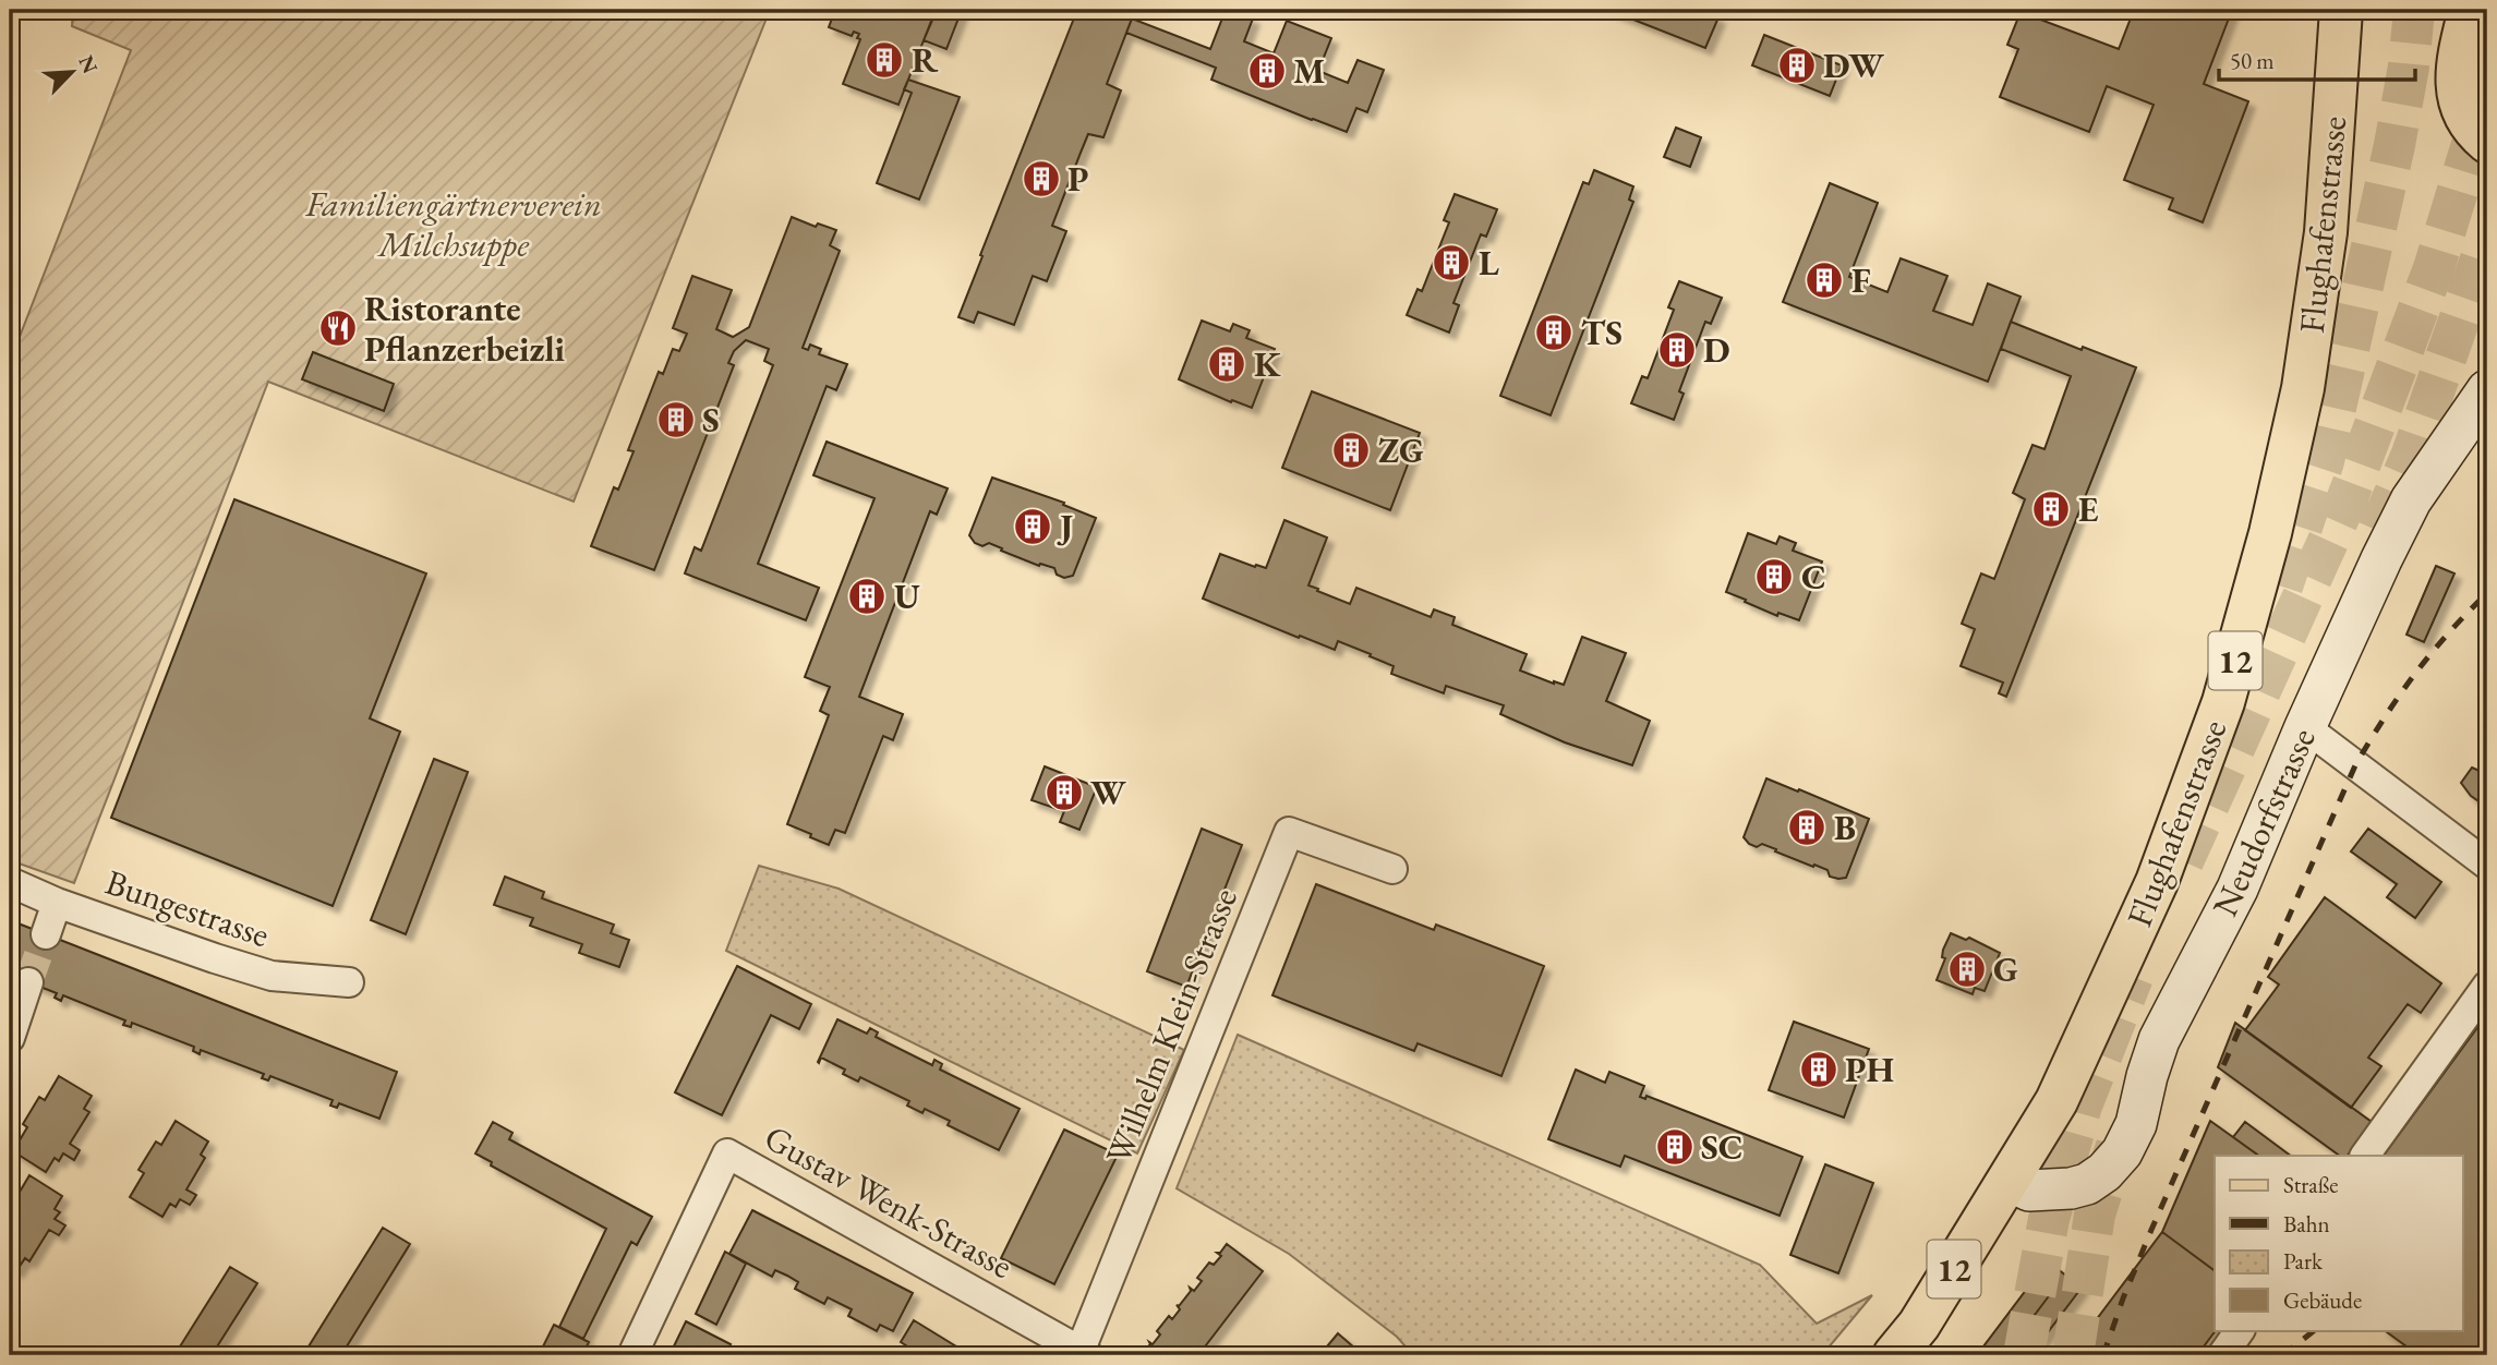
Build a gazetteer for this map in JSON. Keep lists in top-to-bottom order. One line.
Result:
{"streets":{"main road":["Flughafenstrasse","12"],"street":["Neudorfstrasse","Bungestrasse","Wilhelm Klein-Strasse","Gustav Wenk-Strasse"]},"crossings":[["Flughafenstrasse","Neudorfstrasse"],["Wilhelm Klein-Strasse","Gustav Wenk-Strasse"]],"parks":["Familiengärtnerverein Milchsuppe"],"places":{"building":["R","DW","M","P","L","F","TS","D","K","S","ZG","E","J","C","U","W","B","G","PH","SC"],"restaurant":["Ristorante Pflanzerbeizli"]},"legend":["Straße","Bahn","Park","Gebäude"],"scale_bar":"50 m","north":"top right"}
